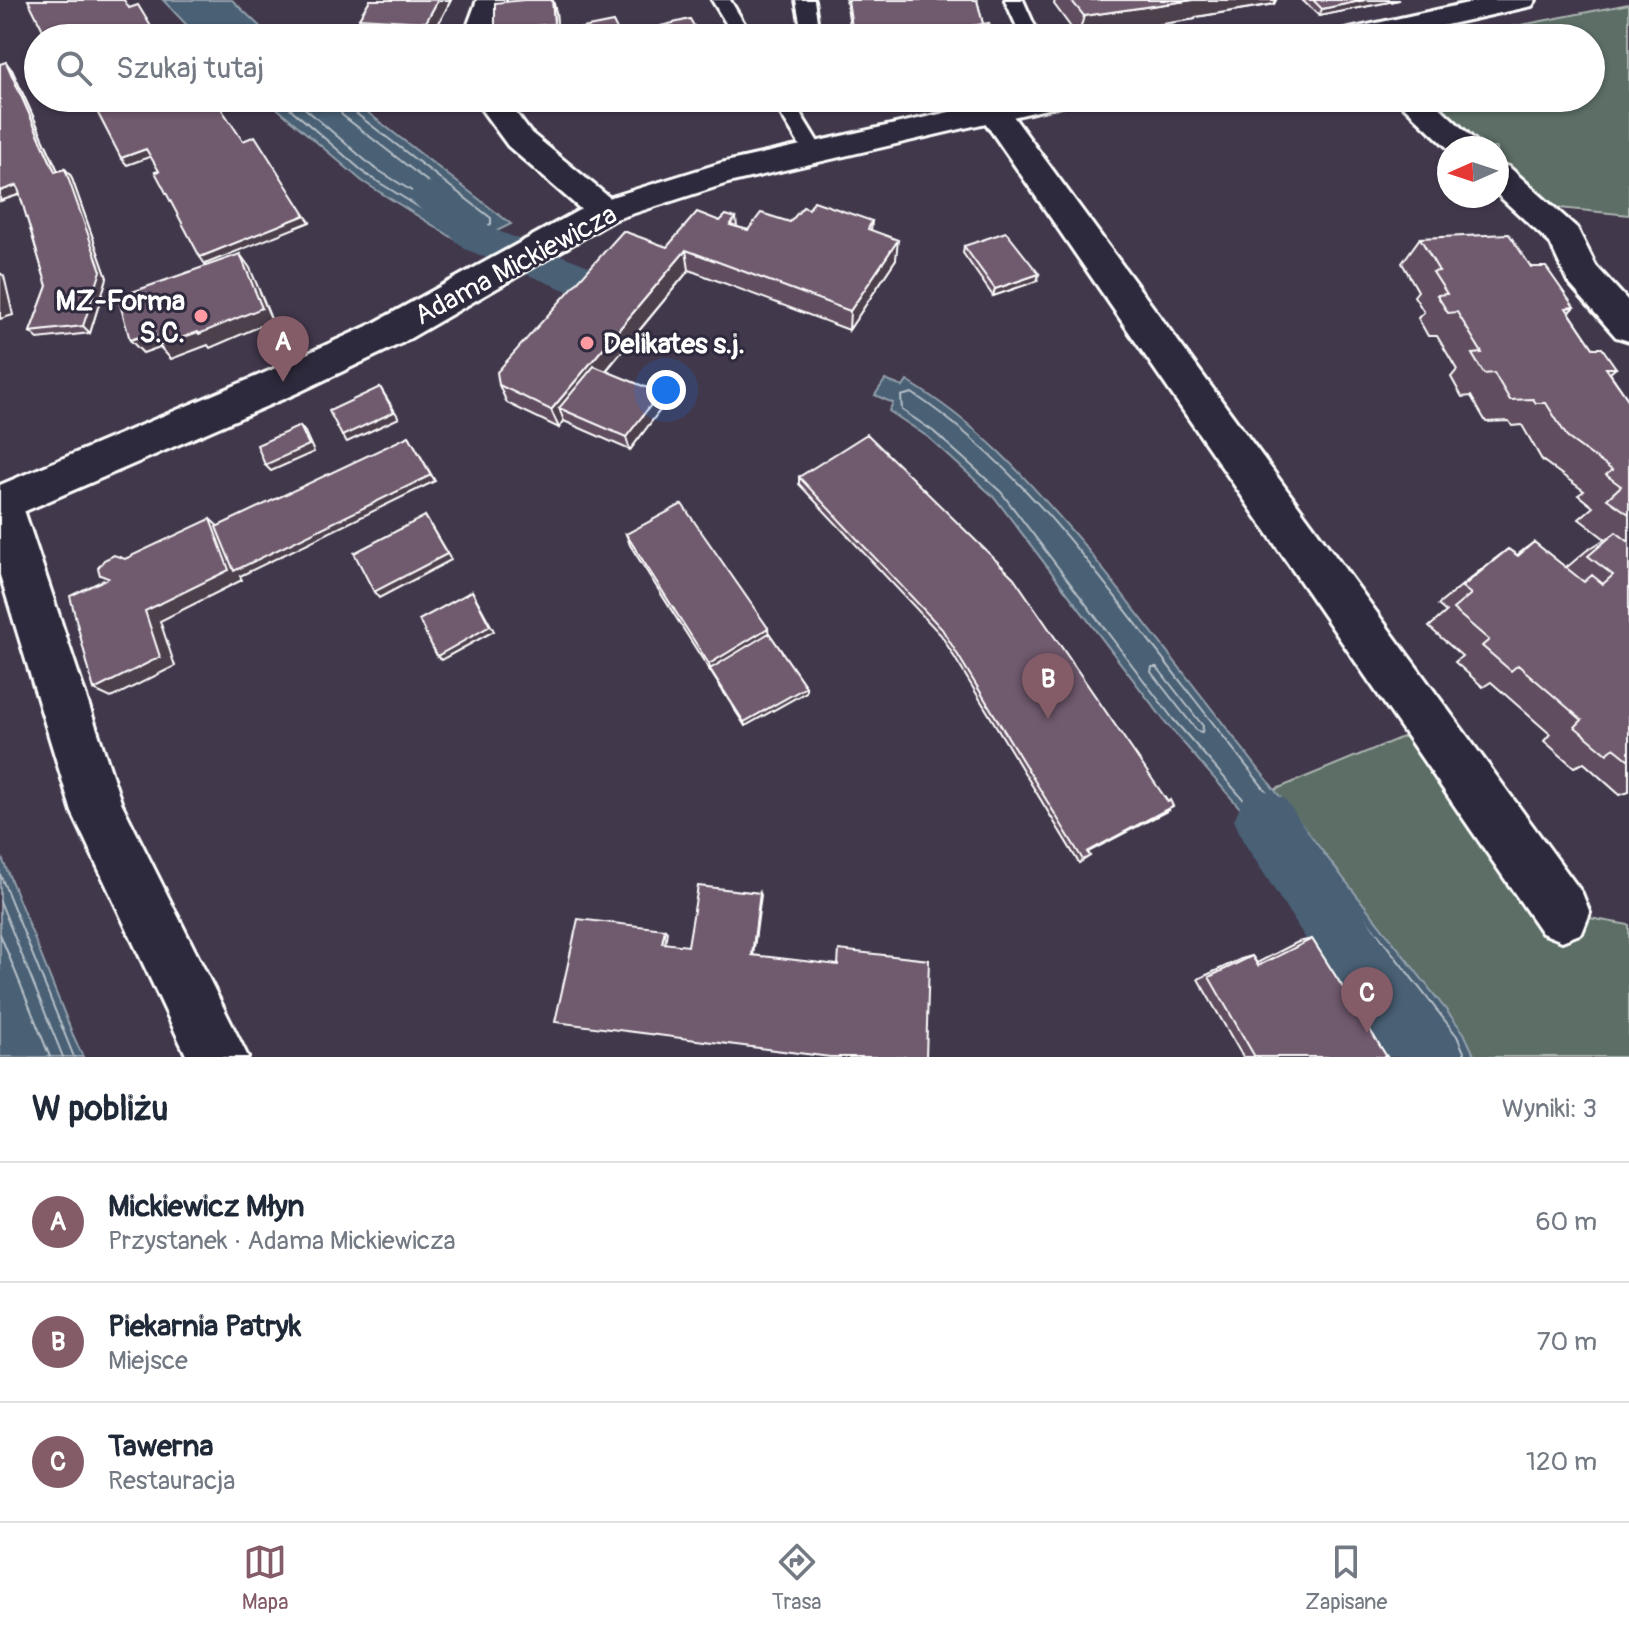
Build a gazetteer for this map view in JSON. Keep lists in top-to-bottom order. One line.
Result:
{"streets":{"street":["Adama Mickiewicza"]},"places":["MZ-Forma S.C.","Delikates s.j."],"north":"left","page":{"search":"Szukaj tutaj","pins":["A","B","C"],"heading":["W pobliżu","Wyniki: 3"],"list":[{"mark":"A","name":"Mickiewicz Młyn","note":"Przystanek · Adama Mickiewicza","value":"60 m"},{"mark":"B","name":"Piekarnia Patryk","note":"Miejsce","value":"70 m"},{"mark":"C","name":"Tawerna","note":"Restauracja","value":"120 m"}],"nav":["Mapa","Trasa","Zapisane"]}}
